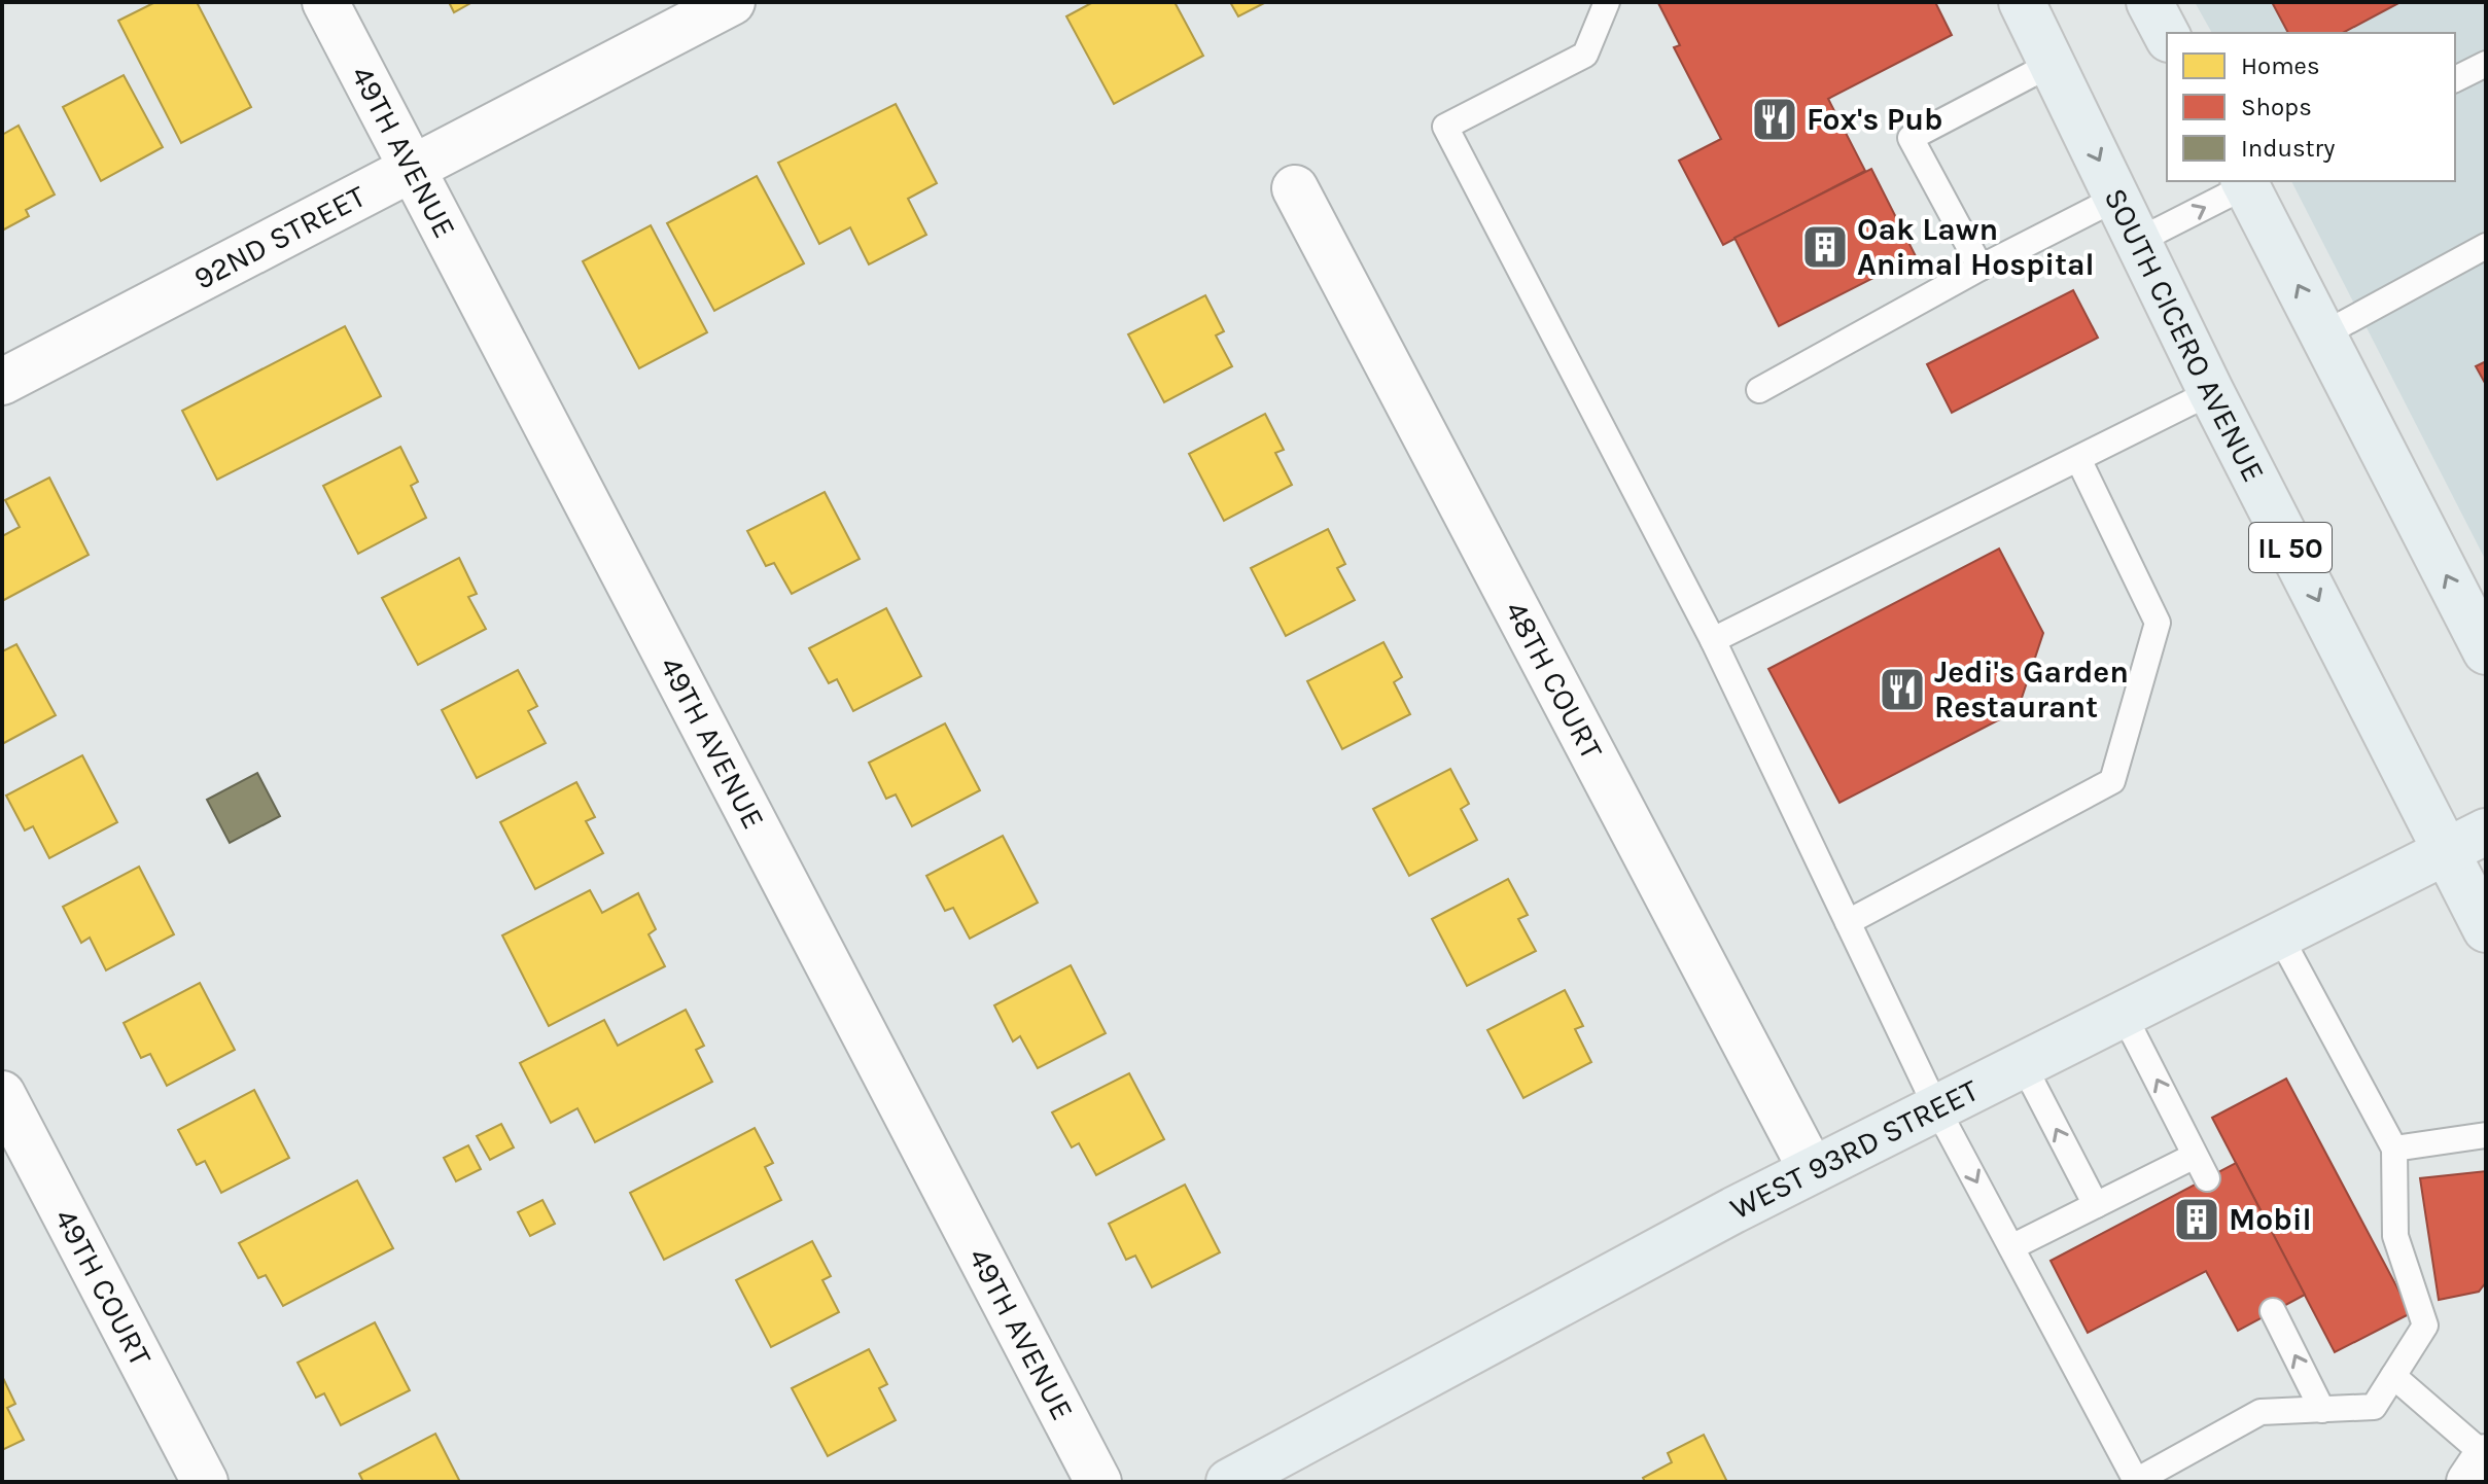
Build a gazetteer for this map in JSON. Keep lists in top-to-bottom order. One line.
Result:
{"streets":{"main road":["SOUTH CICERO AVENUE","IL 50","WEST 93RD STREET"],"street":["49TH AVENUE","92ND STREET","48TH COURT","49TH COURT"]},"crossings":[["49TH AVENUE","92ND STREET"],["SOUTH CICERO AVENUE","WEST 93RD STREET"],["48TH COURT","WEST 93RD STREET"]],"places":{"restaurant":["Fox's Pub","Jedi's Garden Restaurant"],"building":["Oak Lawn Animal Hospital","Mobil"]},"legend":["Homes","Shops","Industry"]}
